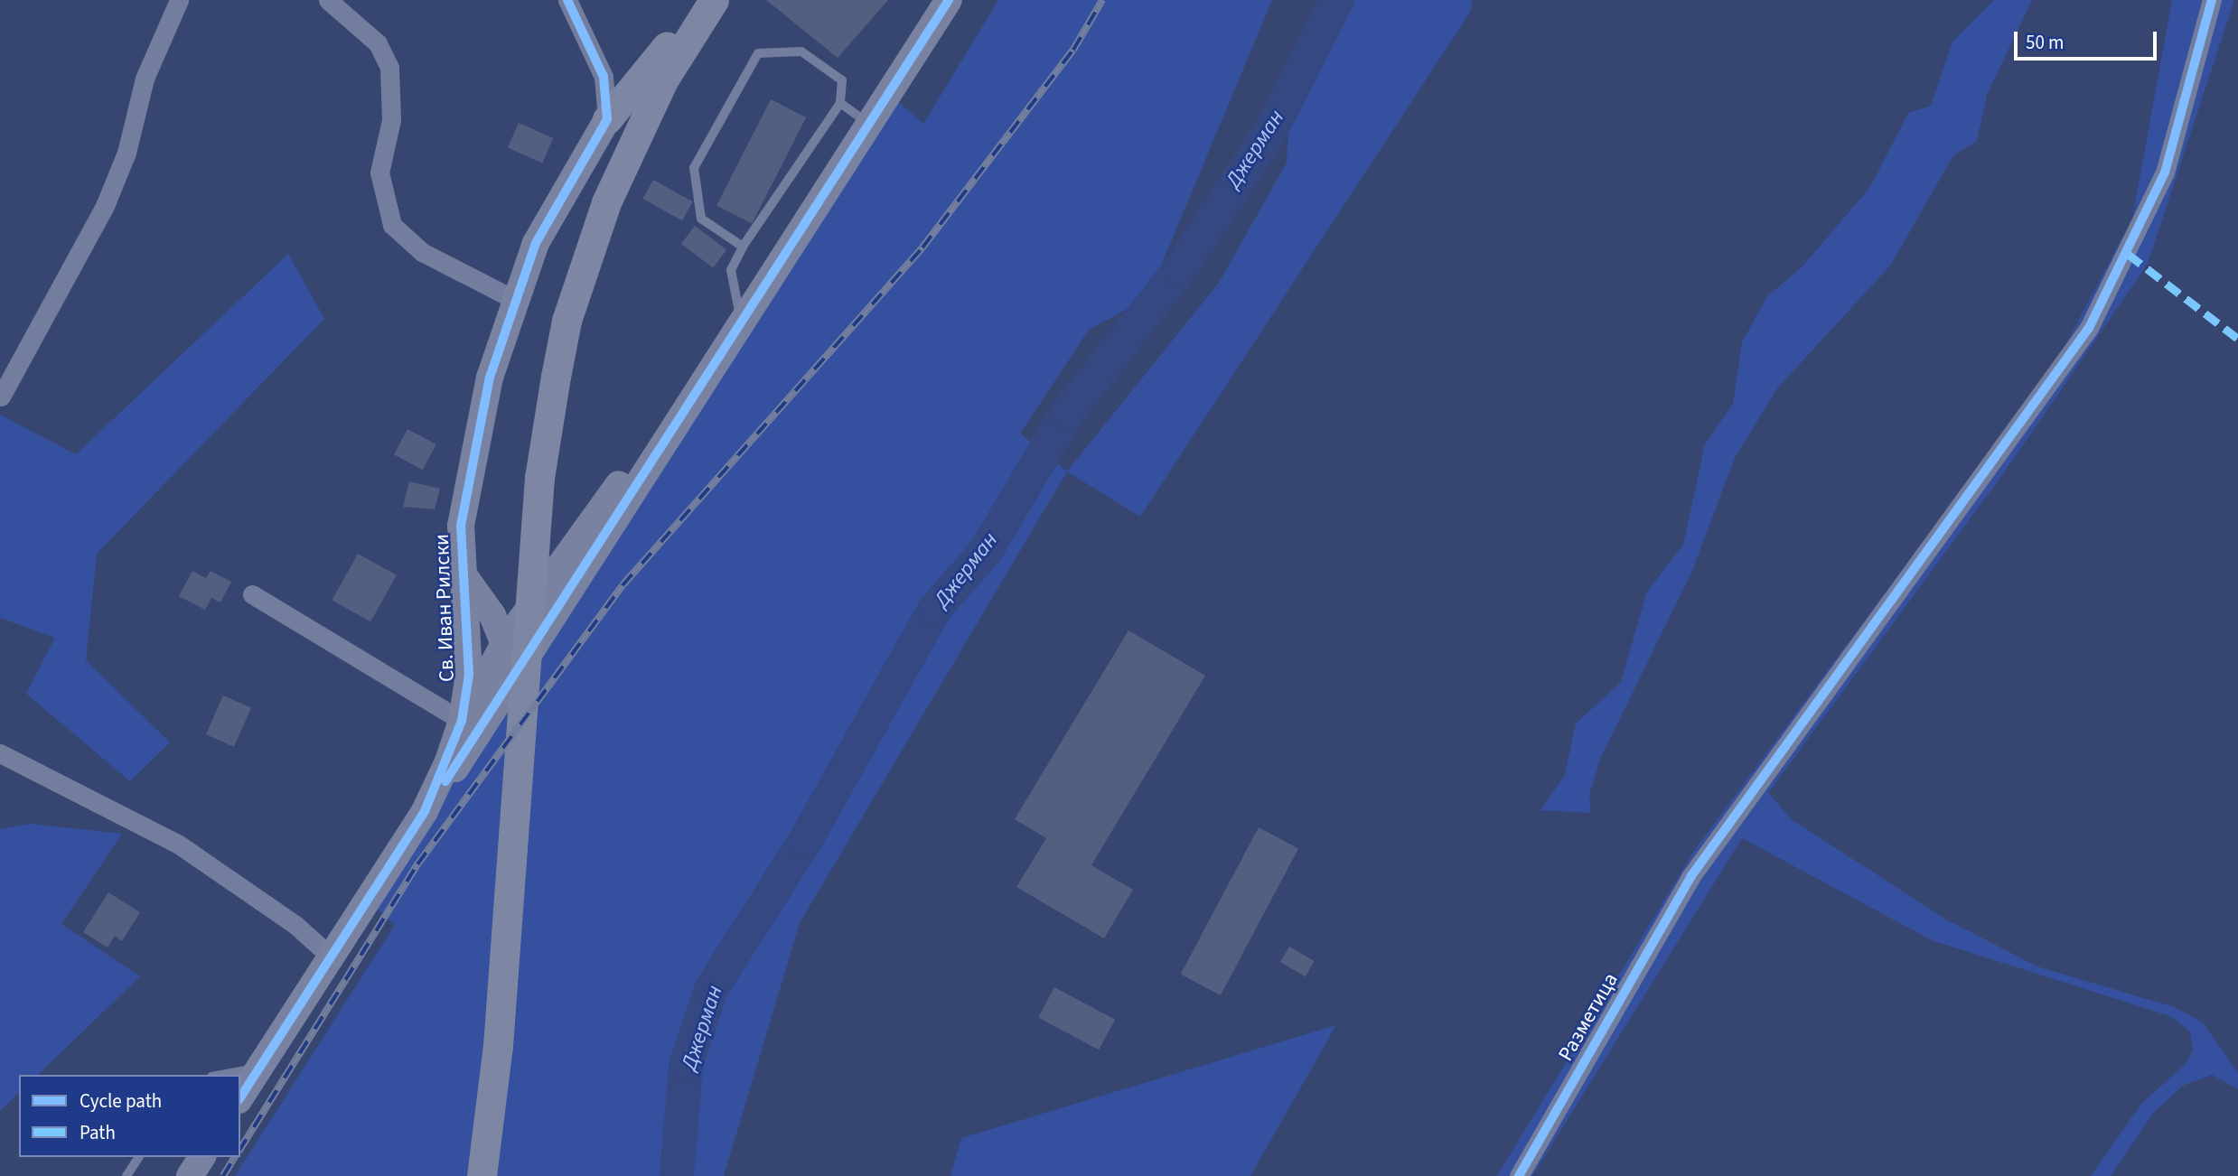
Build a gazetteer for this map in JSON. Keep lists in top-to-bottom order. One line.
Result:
{"streets":{"street":["Св. Иван Рилски","Разметица"]},"water":["Джерман"],"legend":["Cycle path","Path"],"scale_bar":"50 m"}
